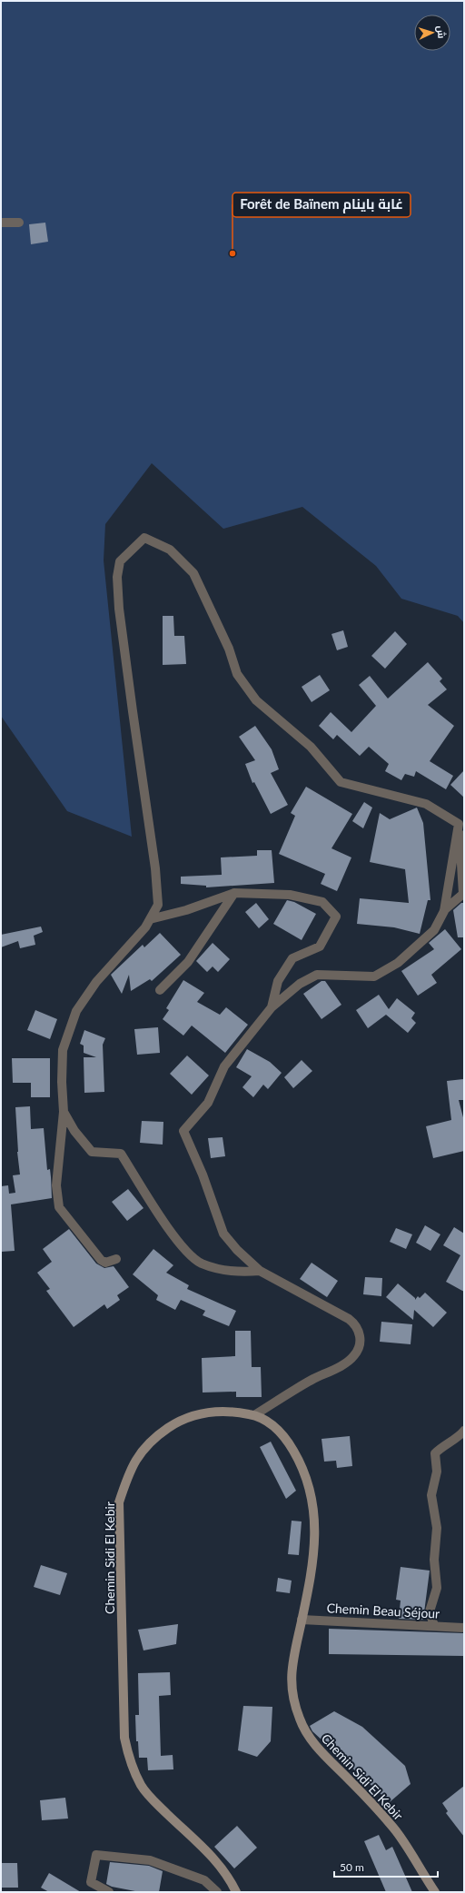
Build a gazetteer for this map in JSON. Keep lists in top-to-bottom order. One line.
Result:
{"streets":{"street":["Chemin Sidi El Kebir","Chemin Beau Séjour"]},"crossings":[["Chemin Sidi El Kebir","Chemin Beau Séjour"]],"places":["Forêt de Baïnem غابة باينام"],"scale_bar":"50 m","north":"right"}
